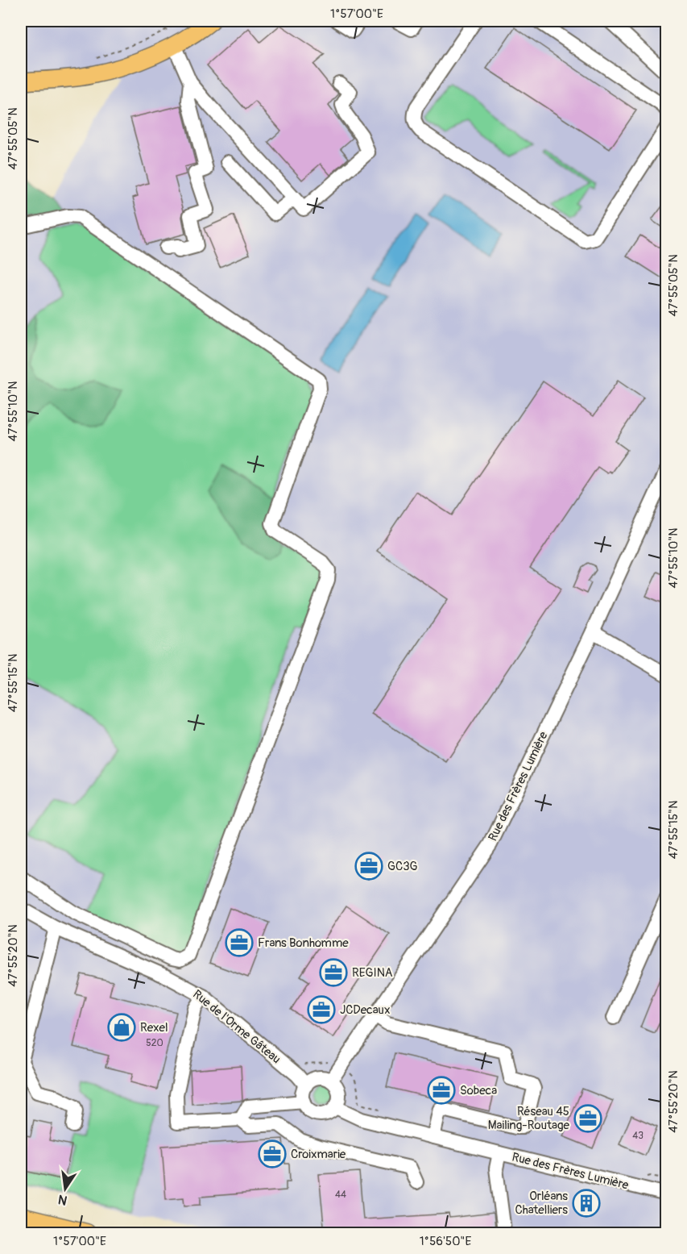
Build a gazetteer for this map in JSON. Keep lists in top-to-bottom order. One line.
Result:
{"streets":{"street":["Rue des Frères Lumière","Rue de l'Orme Gâteau"]},"crossings":[["Rue des Frères Lumière","Rue de l'Orme Gâteau"]],"places":{"office":["GC3G","Frans Bonhomme","REGINA","JCDecaux","Sobeca","Réseau 45 Mailing-Routage","Croixmarie"],"shop":["Rexel"],"building":["Orléans Chatelliers"]},"house_numbers":["520","43","44"],"north":"bottom","coordinates":["1°57'00\"E","47°55'05\"N","47°55'10\"N","47°55'15\"N","47°55'20\"N","1°56'50\"E"]}
